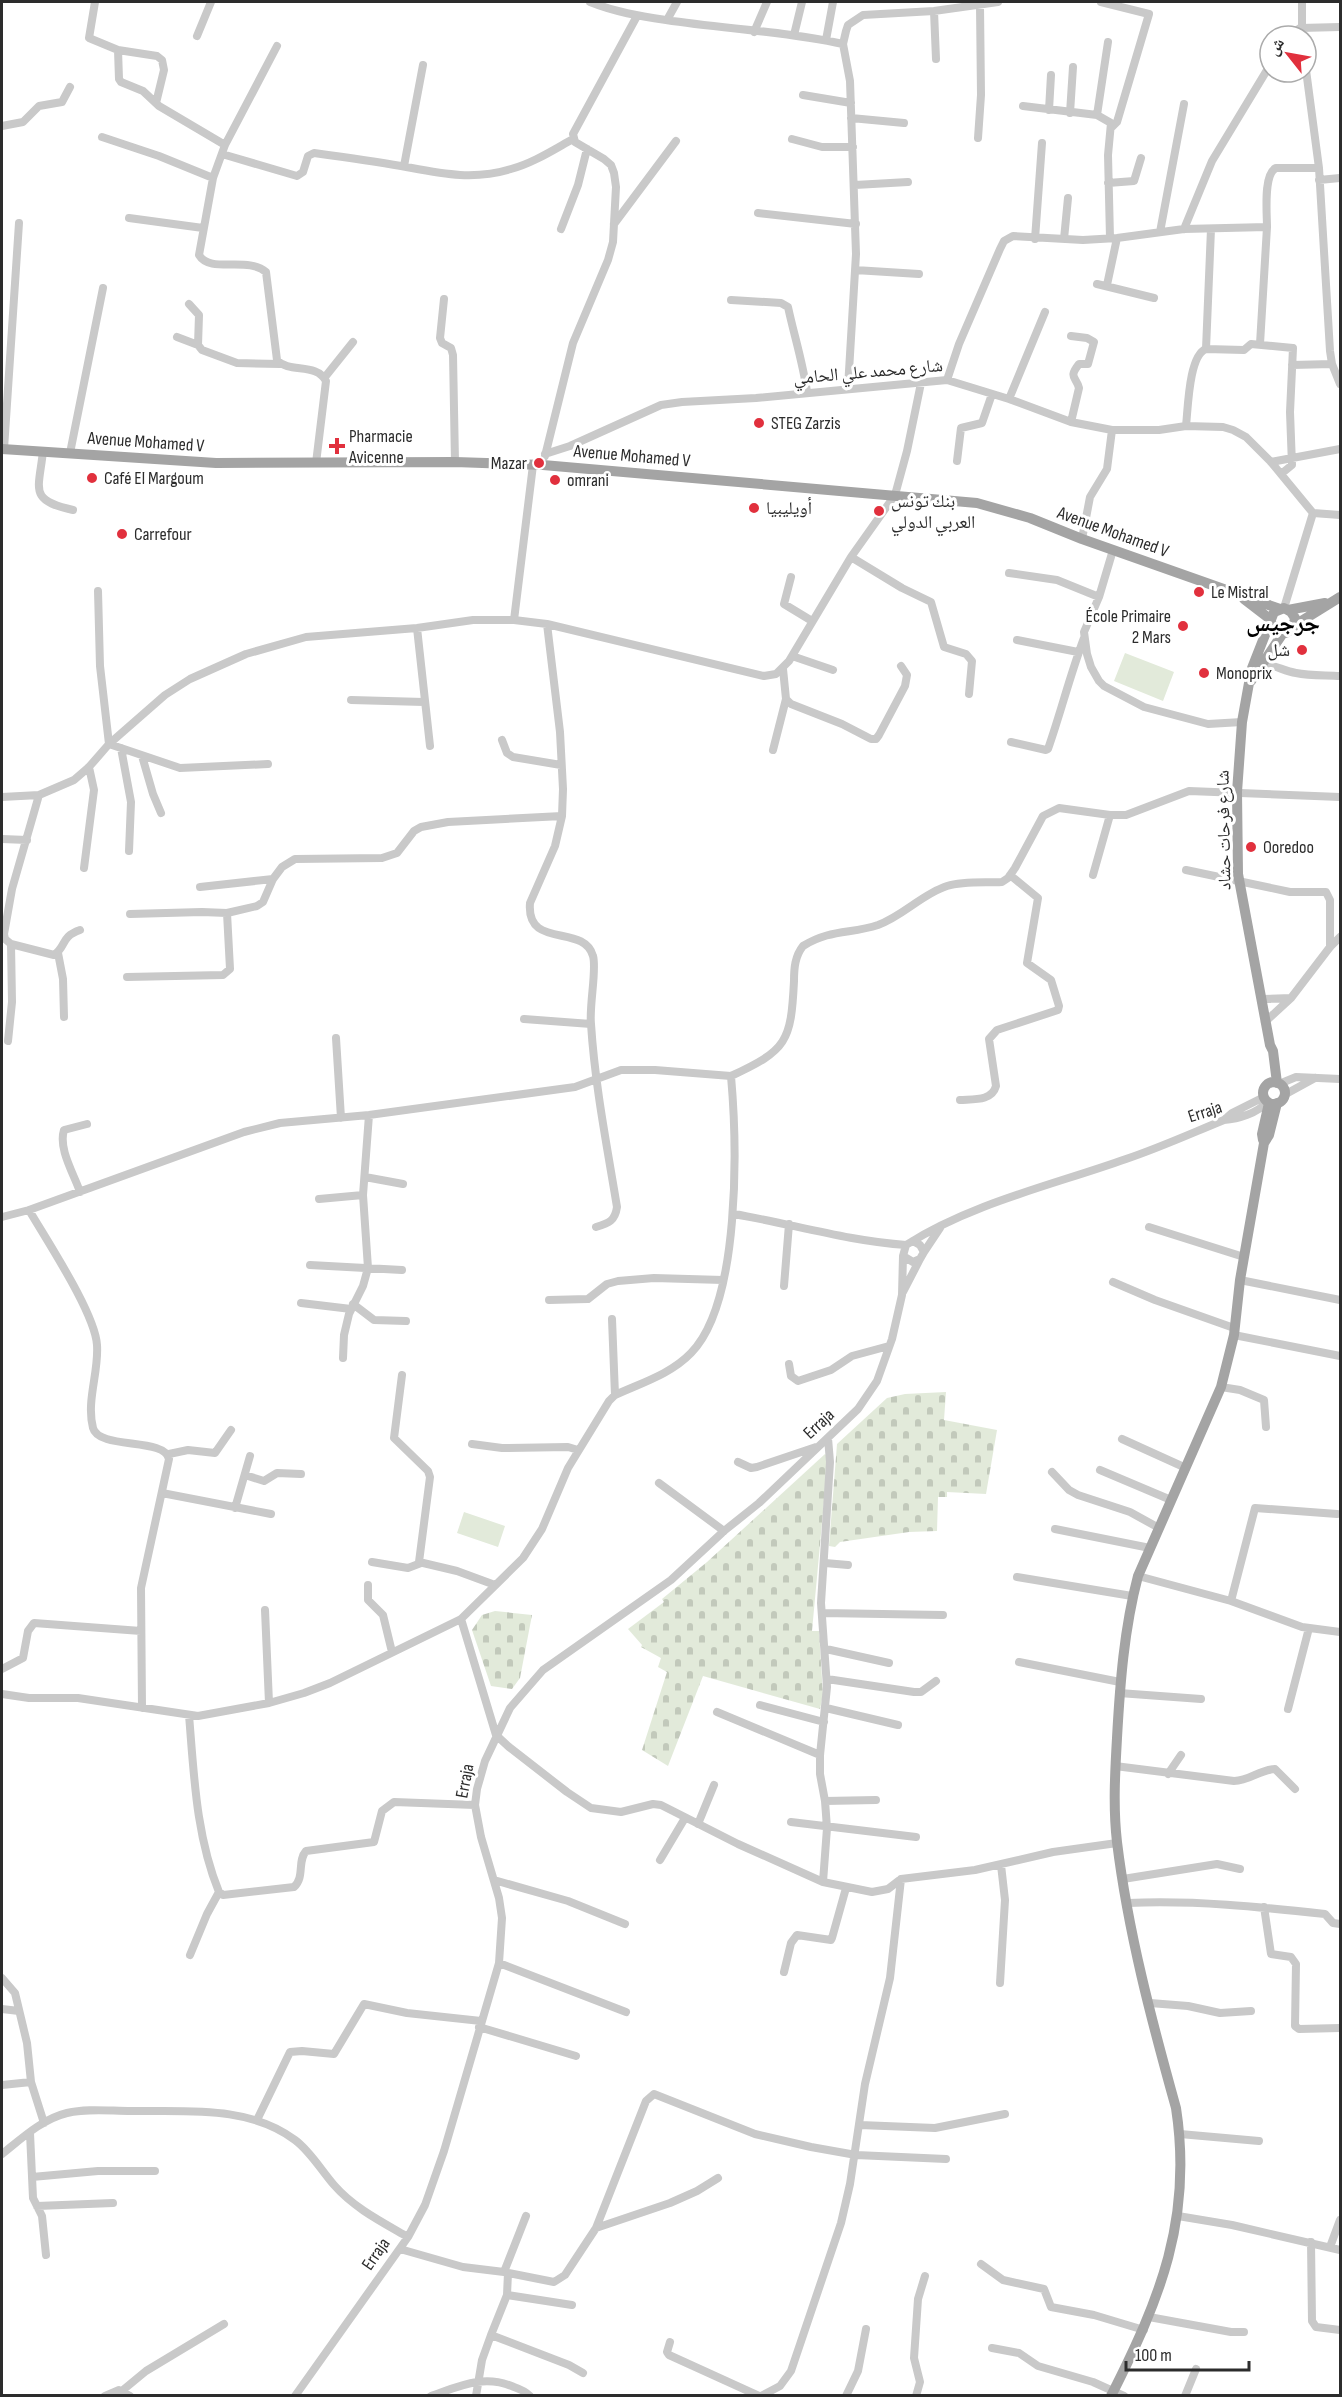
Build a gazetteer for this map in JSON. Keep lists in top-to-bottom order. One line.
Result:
{"streets":{"main road":["Avenue Mohamed V","شارع فرحات حشاد"],"street":["شارع محمد علي الحامي","Erraja"]},"crossings":[["شارع محمد علي الحامي","Avenue Mohamed V"],["Avenue Mohamed V","شارع فرحات حشاد"]],"districts":["جرجيس"],"places":{"other":["STEG Zarzis","Mazar","Café El Margoum","omrani","أويليبيا","بنك تونس العربي الدولي","Carrefour","Le Mistral","École Primaire 2 Mars","شل","Monoprix","Ooredoo"],"health":["Pharmacie Avicenne"]},"scale_bar":"100 m","north":"top left"}
